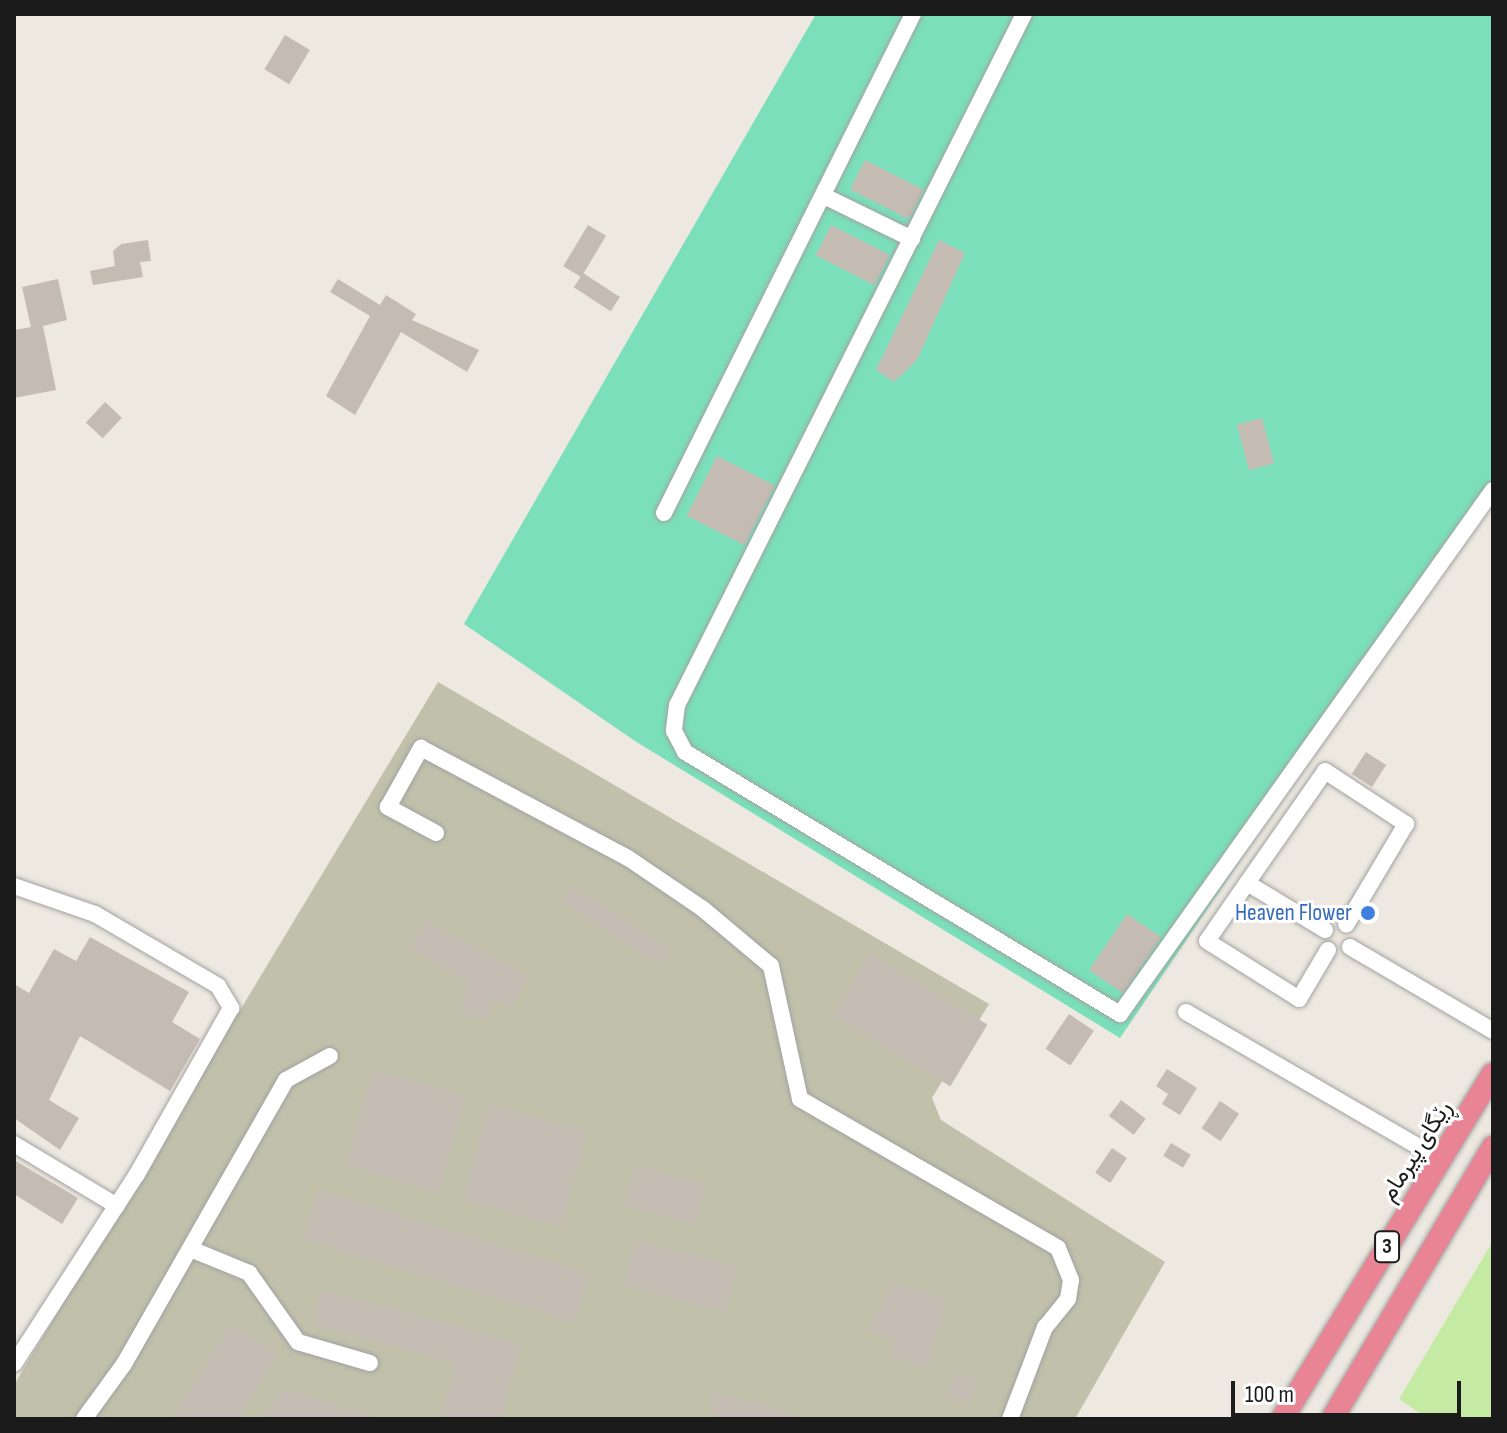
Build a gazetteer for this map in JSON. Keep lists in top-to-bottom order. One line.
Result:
{"streets":{"highway":["ڕێگای پیرمام","3"]},"places":["Heaven Flower"],"scale_bar":"100 m"}
